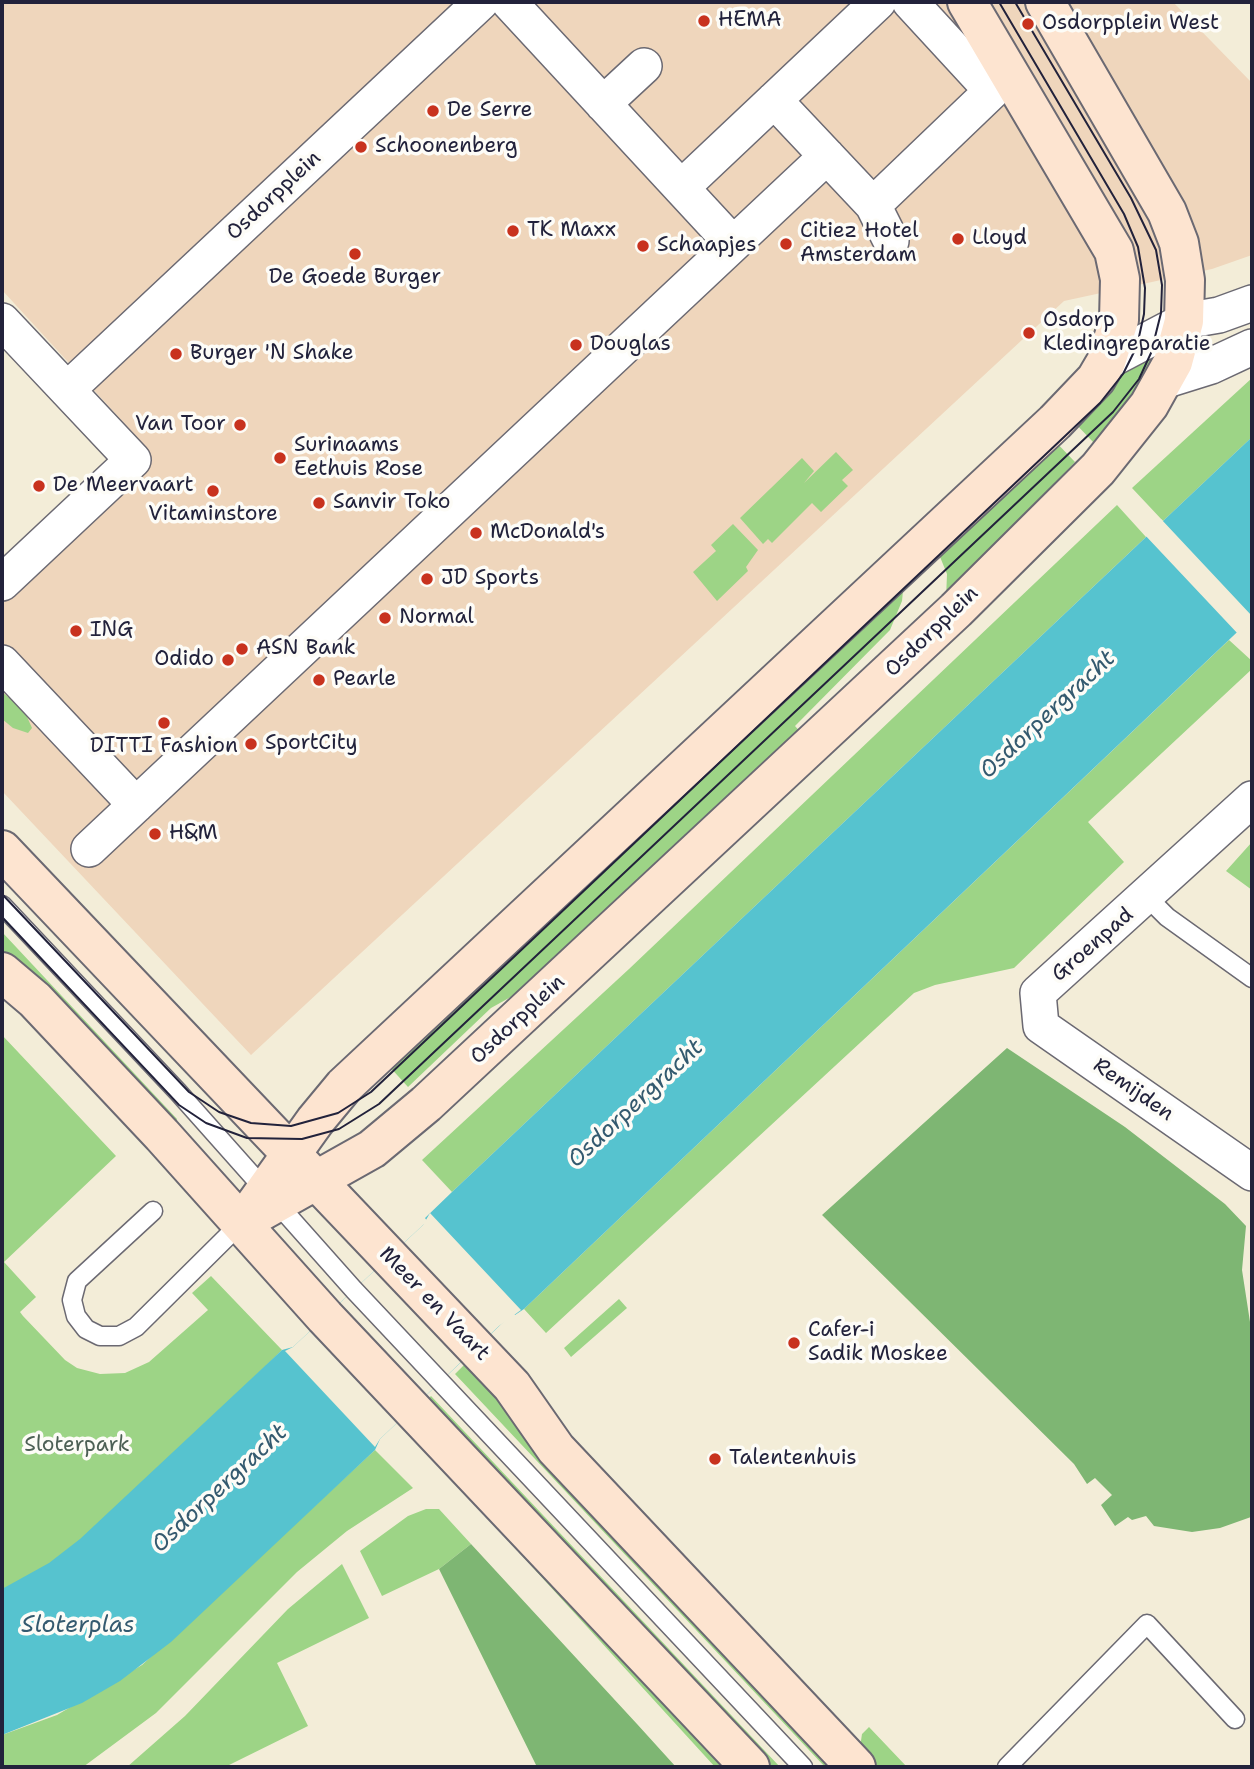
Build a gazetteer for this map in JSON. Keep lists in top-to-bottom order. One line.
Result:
{"streets":{"street":["Osdorpplein","Groenpad","Remijden","Meer en Vaart"]},"crossings":[["Osdorpplein","Meer en Vaart"],["Groenpad","Remijden"]],"water":["Osdorpergracht","Sloterplas"],"parks":["Sloterpark"],"places":["HEMA","Osdorpplein West","De Serre","Schoonenberg","TK Maxx","Lloyd","Citiez Hotel Amsterdam","Schaapjes","De Goede Burger","Osdorp Kledingreparatie","Douglas","Burger 'N Shake","Van Toor","Surinaams Eethuis Rose","De Meervaart","Vitaminstore","Sanvir Toko","McDonald's","JD Sports","Normal","ING","ASN Bank","Odido","Pearle","DITTI Fashion","SportCity","H&M","Cafer-i Sadik Moskee","Talentenhuis"]}
